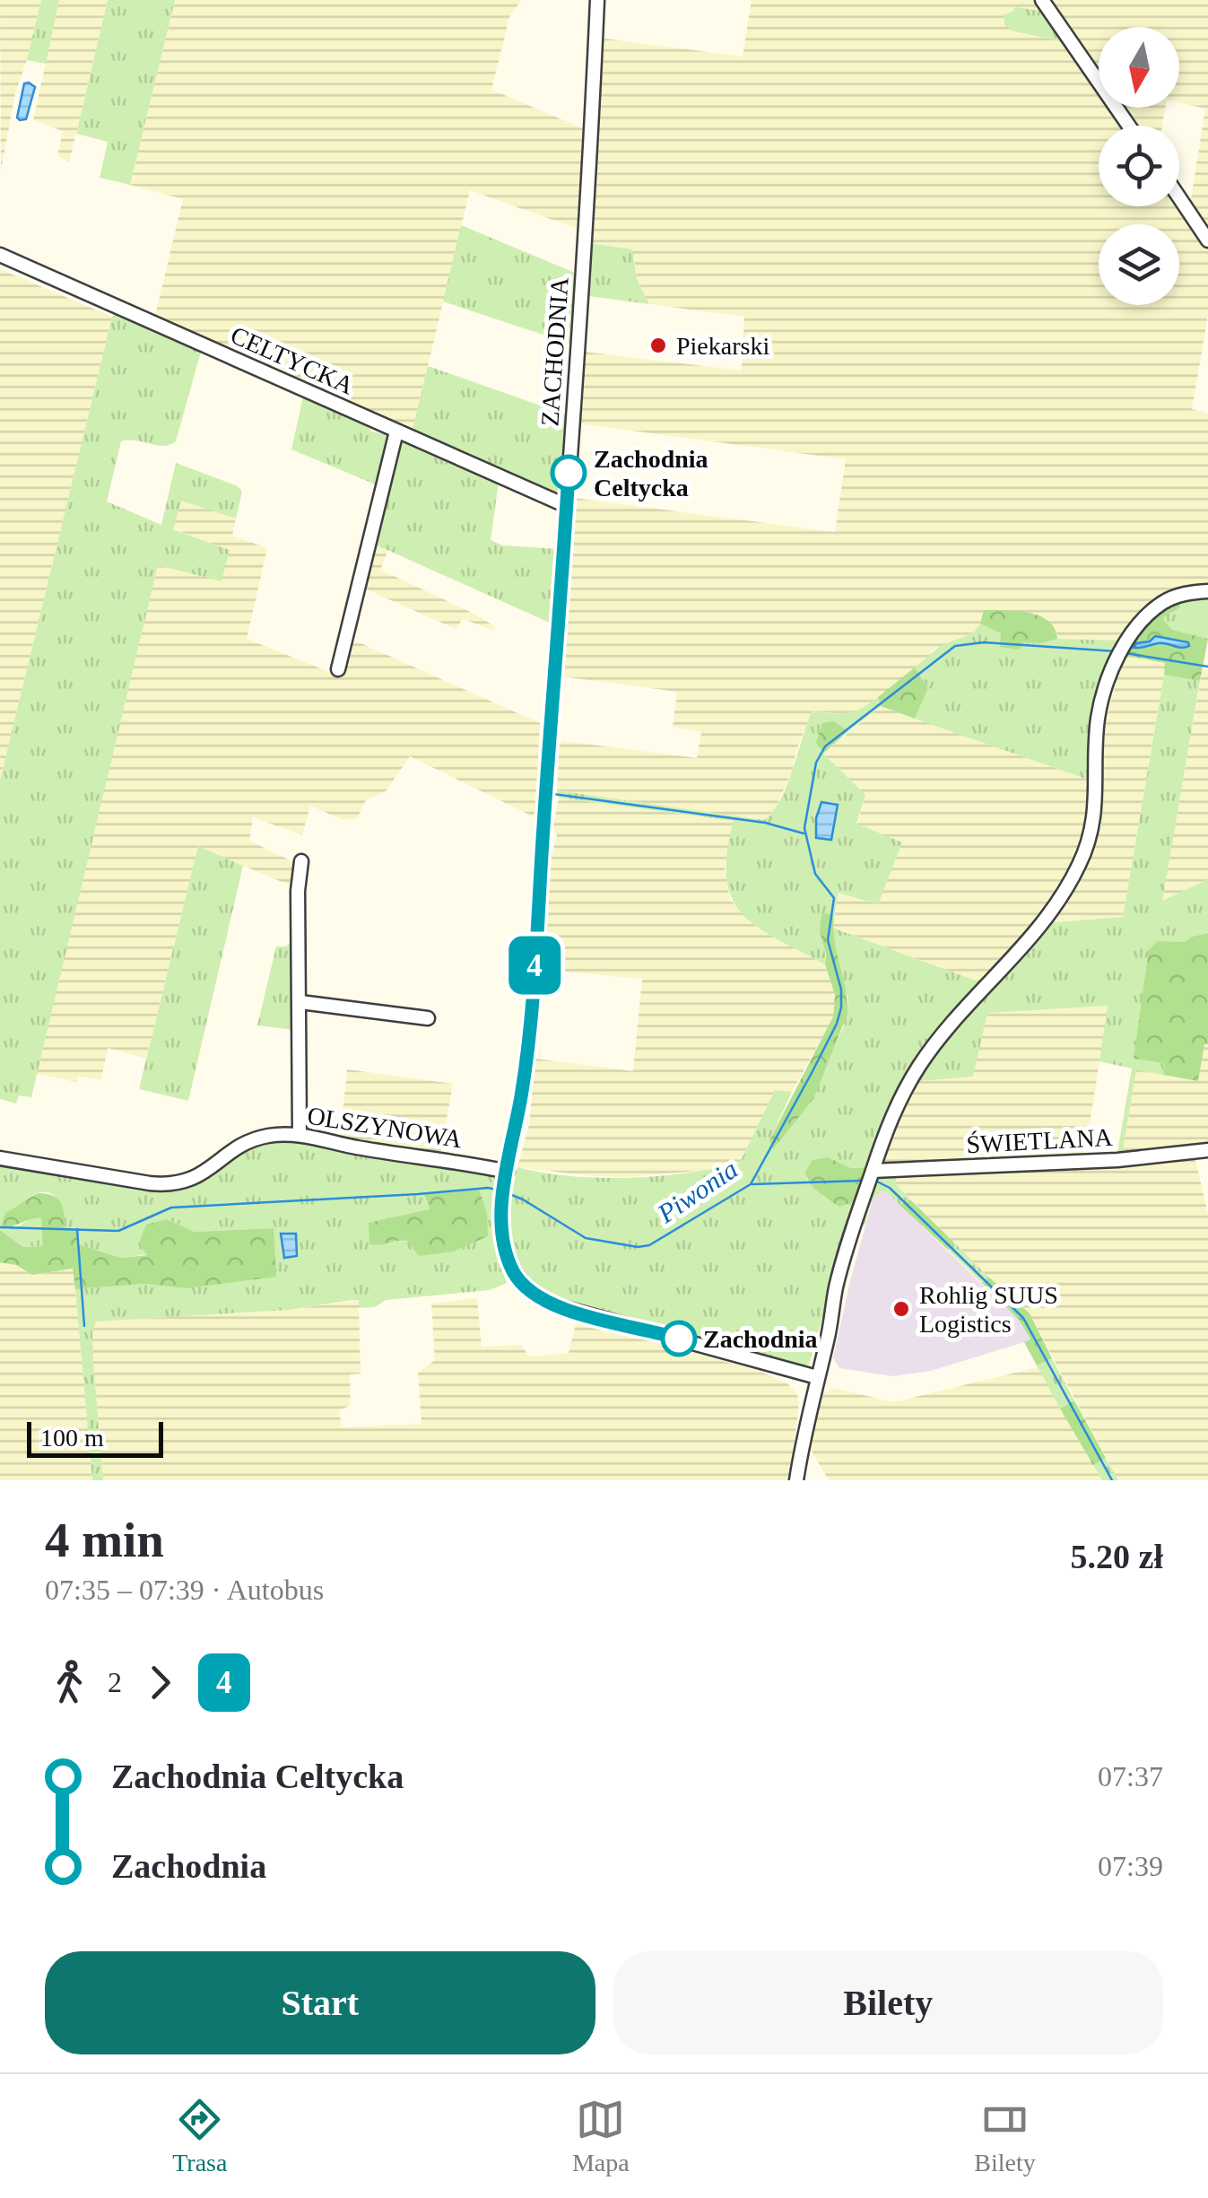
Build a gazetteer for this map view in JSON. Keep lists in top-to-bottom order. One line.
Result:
{"streets":{"street":["ZACHODNIA","CELTYCKA","OLSZYNOWA","ŚWIETLANA"]},"crossings":[["ZACHODNIA","CELTYCKA"],["ZACHODNIA","OLSZYNOWA"]],"water":["Piwonia"],"places":["Piekarski","Zachodnia Celtycka","Rohlig SUUS Logistics","Zachodnia"],"lines":["bus line 4"],"scale_bar":"100 m","north":"bottom","page":{"on_map":"4","scale":"100 m","heading":["4 min","07:35 – 07:39 · Autobus","5.20 zł"],"legs":["2","4"],"list":[{"name":"Zachodnia Celtycka","value":"07:37"},{"name":"Zachodnia","value":"07:39"}],"buttons":["Start","Bilety"],"tabs":["Trasa","Mapa","Bilety"]}}
